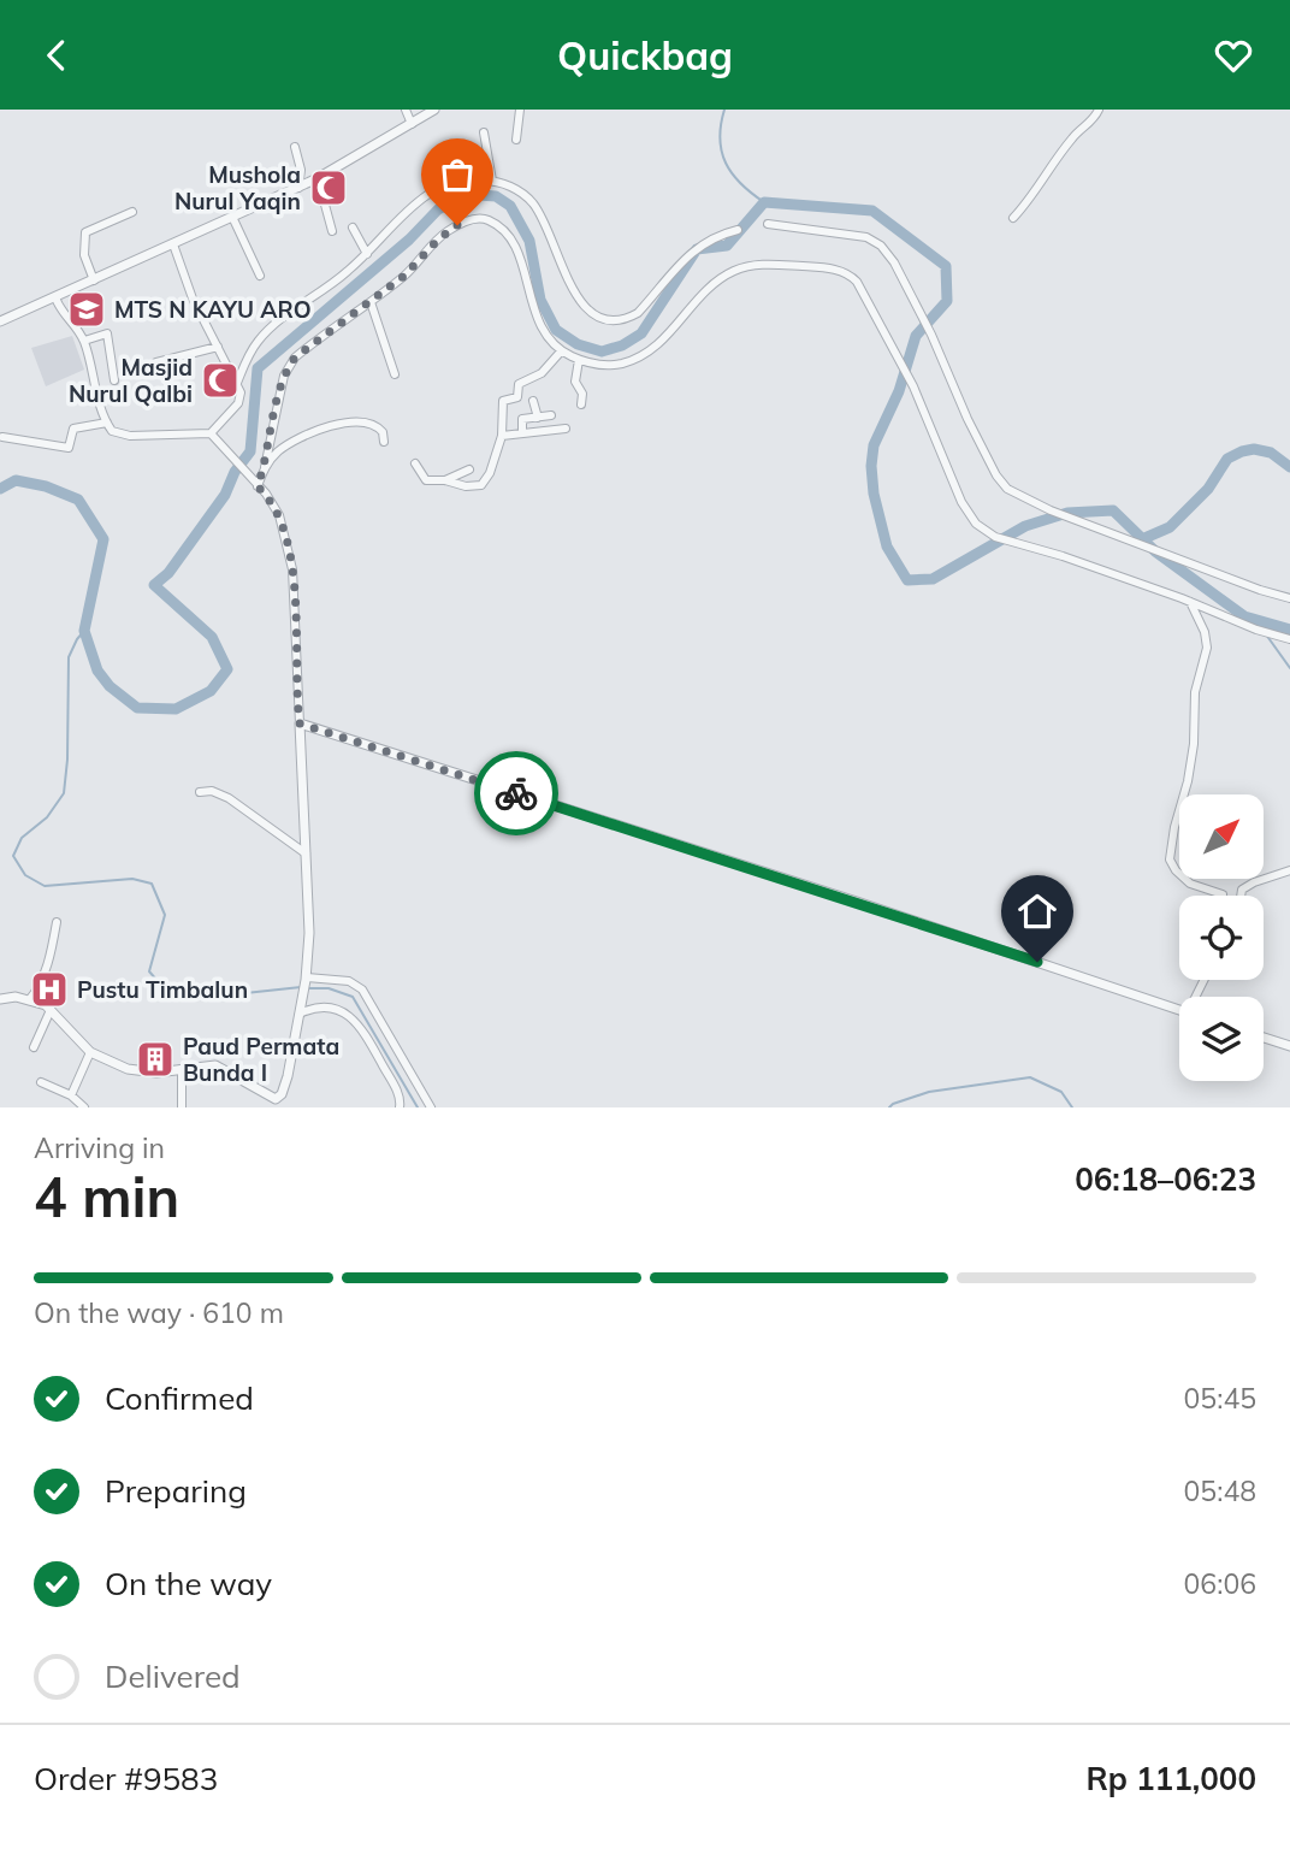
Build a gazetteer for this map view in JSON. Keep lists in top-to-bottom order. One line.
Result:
{"places":{"mosque":["Mushola Nurul Yaqin","Masjid Nurul Qalbi"],"school or university":["MTS N KAYU ARO"],"hospital":["Pustu Timbalun"],"building":["Paud Permata Bunda I"]},"north":"top right","page":{"header":"Quickbag","heading":["4 min","Arriving in","06:18–06:23"],"panel":["Order #9583","Rp 111,000"],"bar":"On the way · 610 m","list":[["Confirmed","05:45"],["Preparing","05:48"],["On the way","06:06"],"Delivered"]}}
